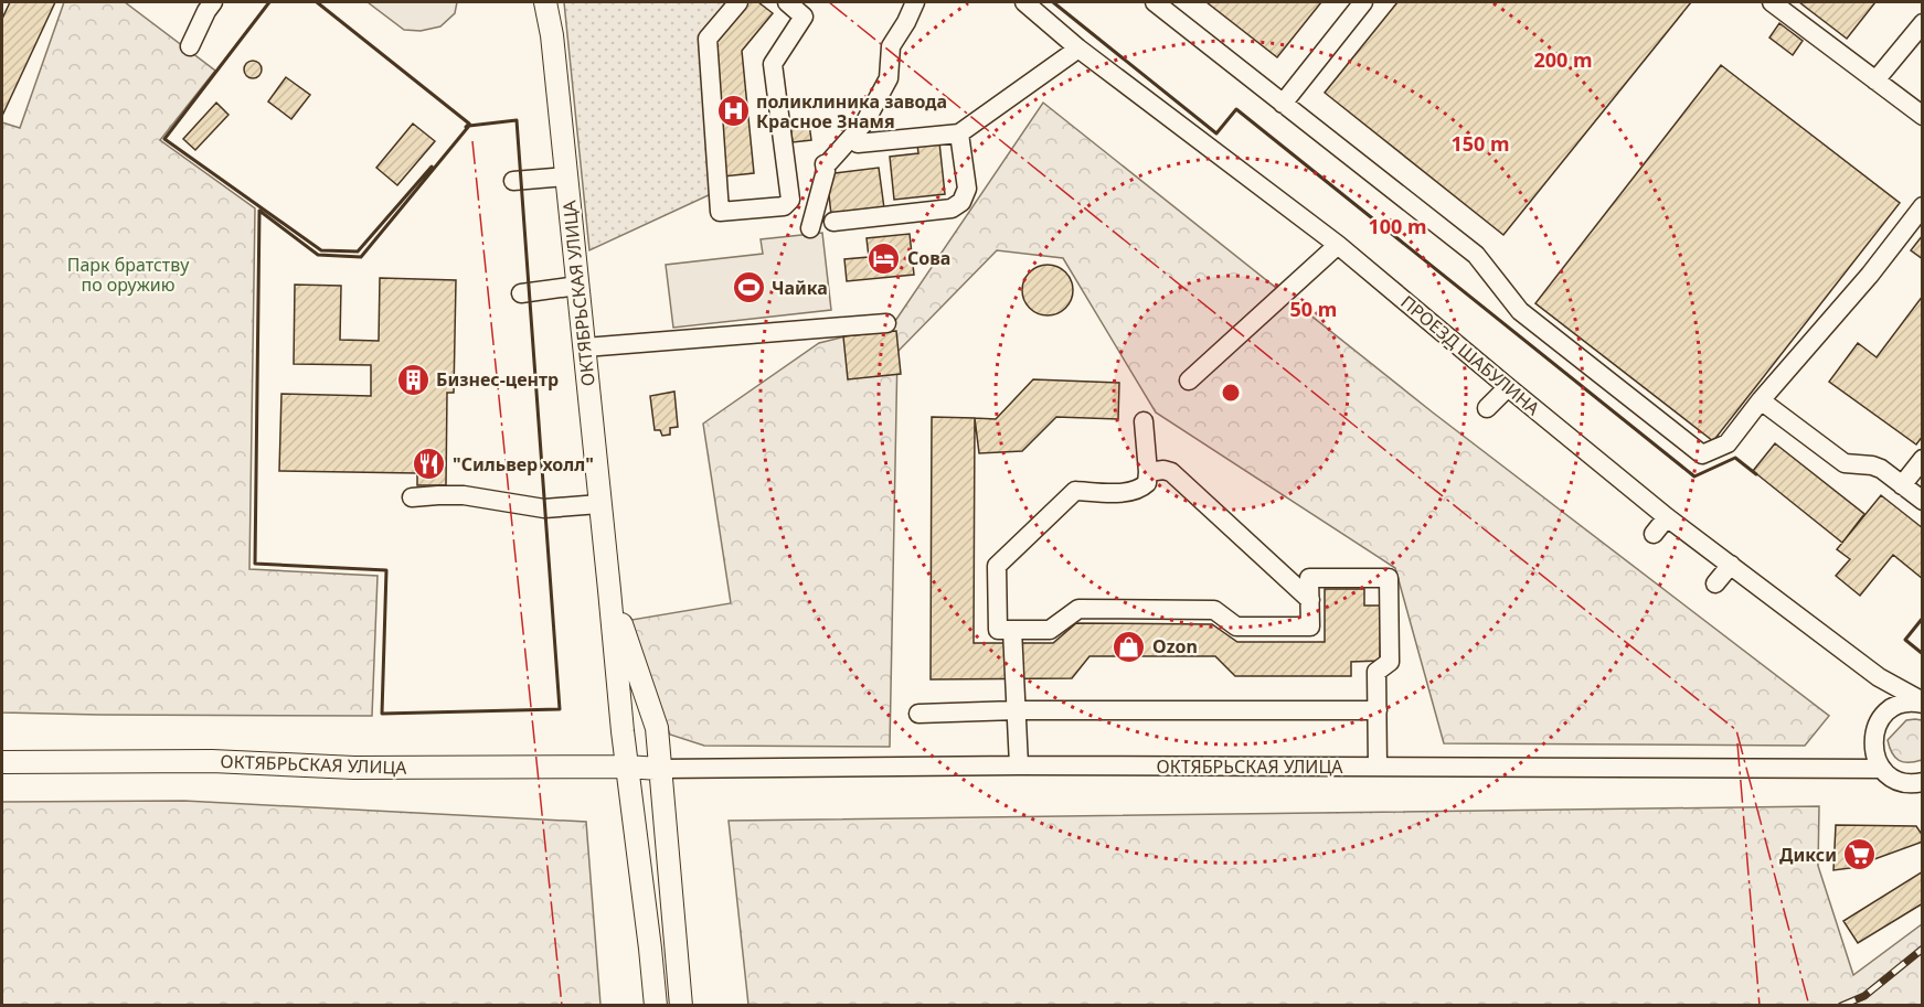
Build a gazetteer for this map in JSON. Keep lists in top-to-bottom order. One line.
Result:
{"streets":{"main road":["ОКТЯБРЬСКАЯ УЛИЦА"],"street":["ПРОЕЗД ШАБУЛИНА"]},"parks":["Парк братству по оружию"],"places":{"hospital":["поликлиника завода Красное Знамя"],"hotel":["Сова"],"sports":["Чайка"],"building":["Бизнес-центр"],"restaurant":["\"Сильвер холл\""],"shop":["Ozon"],"supermarket":["Дикси"]},"rings":["200 m","150 m","100 m","50 m"]}
